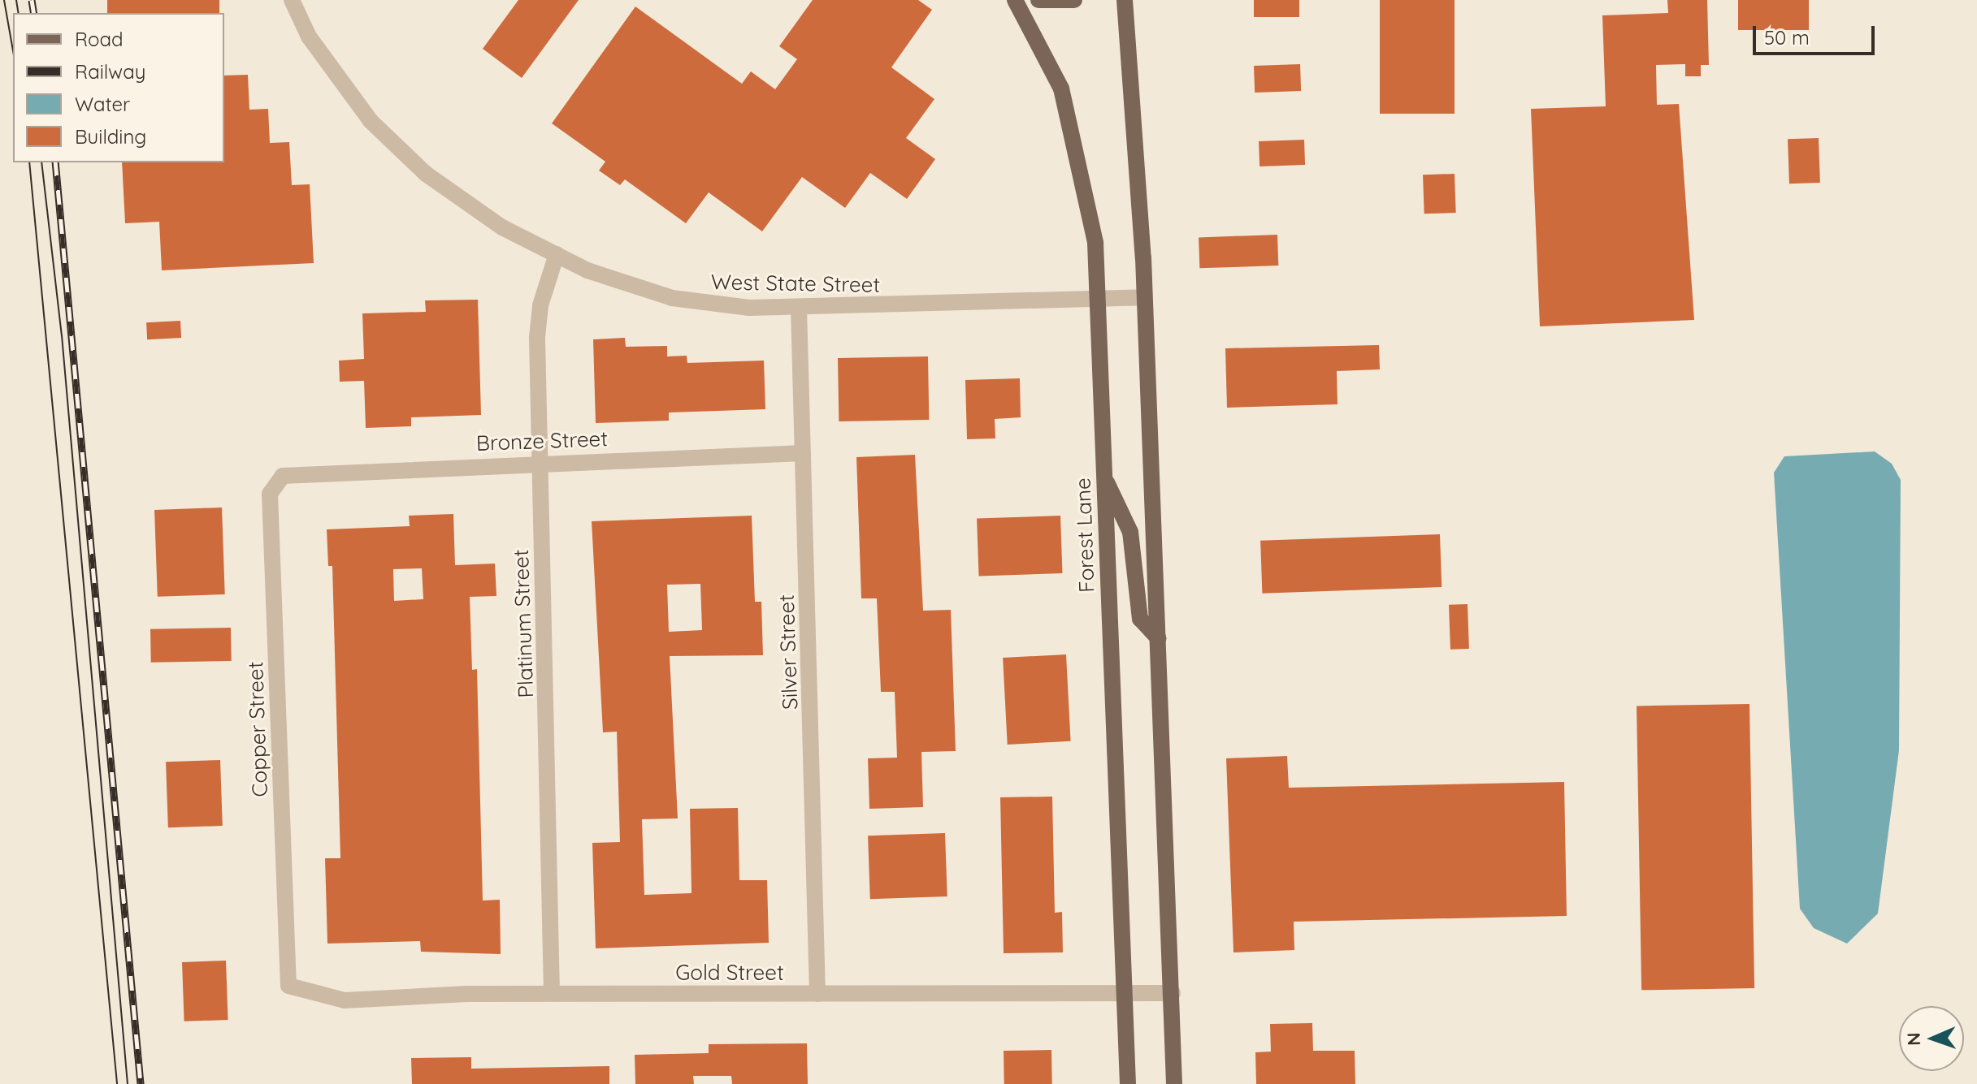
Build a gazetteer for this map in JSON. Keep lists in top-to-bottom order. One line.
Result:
{"streets":{"main road":["Forest Lane"],"street":["West State Street","Bronze Street","Platinum Street","Silver Street","Copper Street","Gold Street"]},"crossings":[["West State Street","Forest Lane"],["West State Street","Platinum Street"],["West State Street","Silver Street"],["Bronze Street","Platinum Street"],["Bronze Street","Silver Street"],["Bronze Street","Copper Street"],["Forest Lane","Gold Street"],["Platinum Street","Gold Street"],["Silver Street","Gold Street"],["Copper Street","Gold Street"]],"legend":["Road","Railway","Water","Building"],"scale_bar":"50 m","north":"left"}
